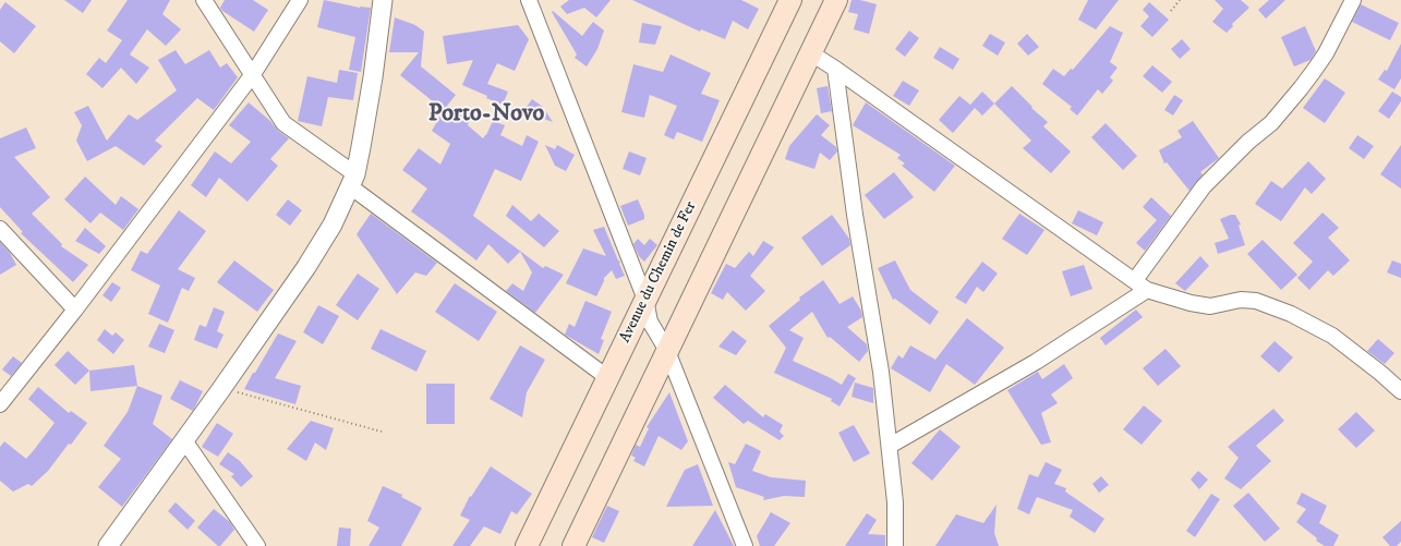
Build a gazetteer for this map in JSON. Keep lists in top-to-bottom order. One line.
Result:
{"streets":{"main road":["Avenue du Chemin de Fer"]},"districts":["Porto-Novo"]}
